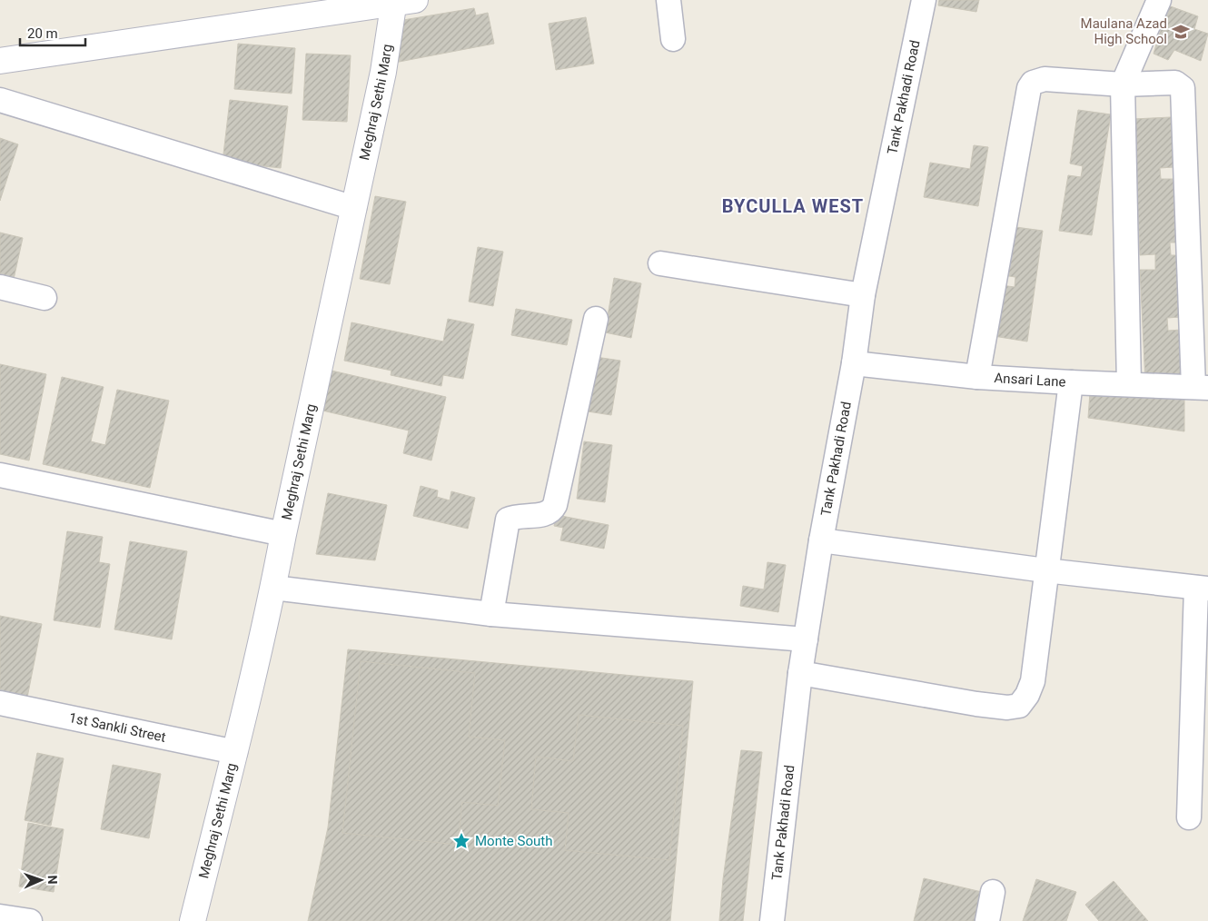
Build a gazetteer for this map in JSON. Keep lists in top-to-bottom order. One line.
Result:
{"streets":{"street":["Tank Pakhadi Road","Meghraj Sethi Marg","Ansari Lane","1st Sankli Street"]},"crossings":[["Tank Pakhadi Road","Ansari Lane"],["Meghraj Sethi Marg","1st Sankli Street"]],"districts":["BYCULLA WEST"],"places":{"school or university":["Maulana Azad High School"],"place":["Monte South"]},"scale_bar":"20 m","north":"right"}
